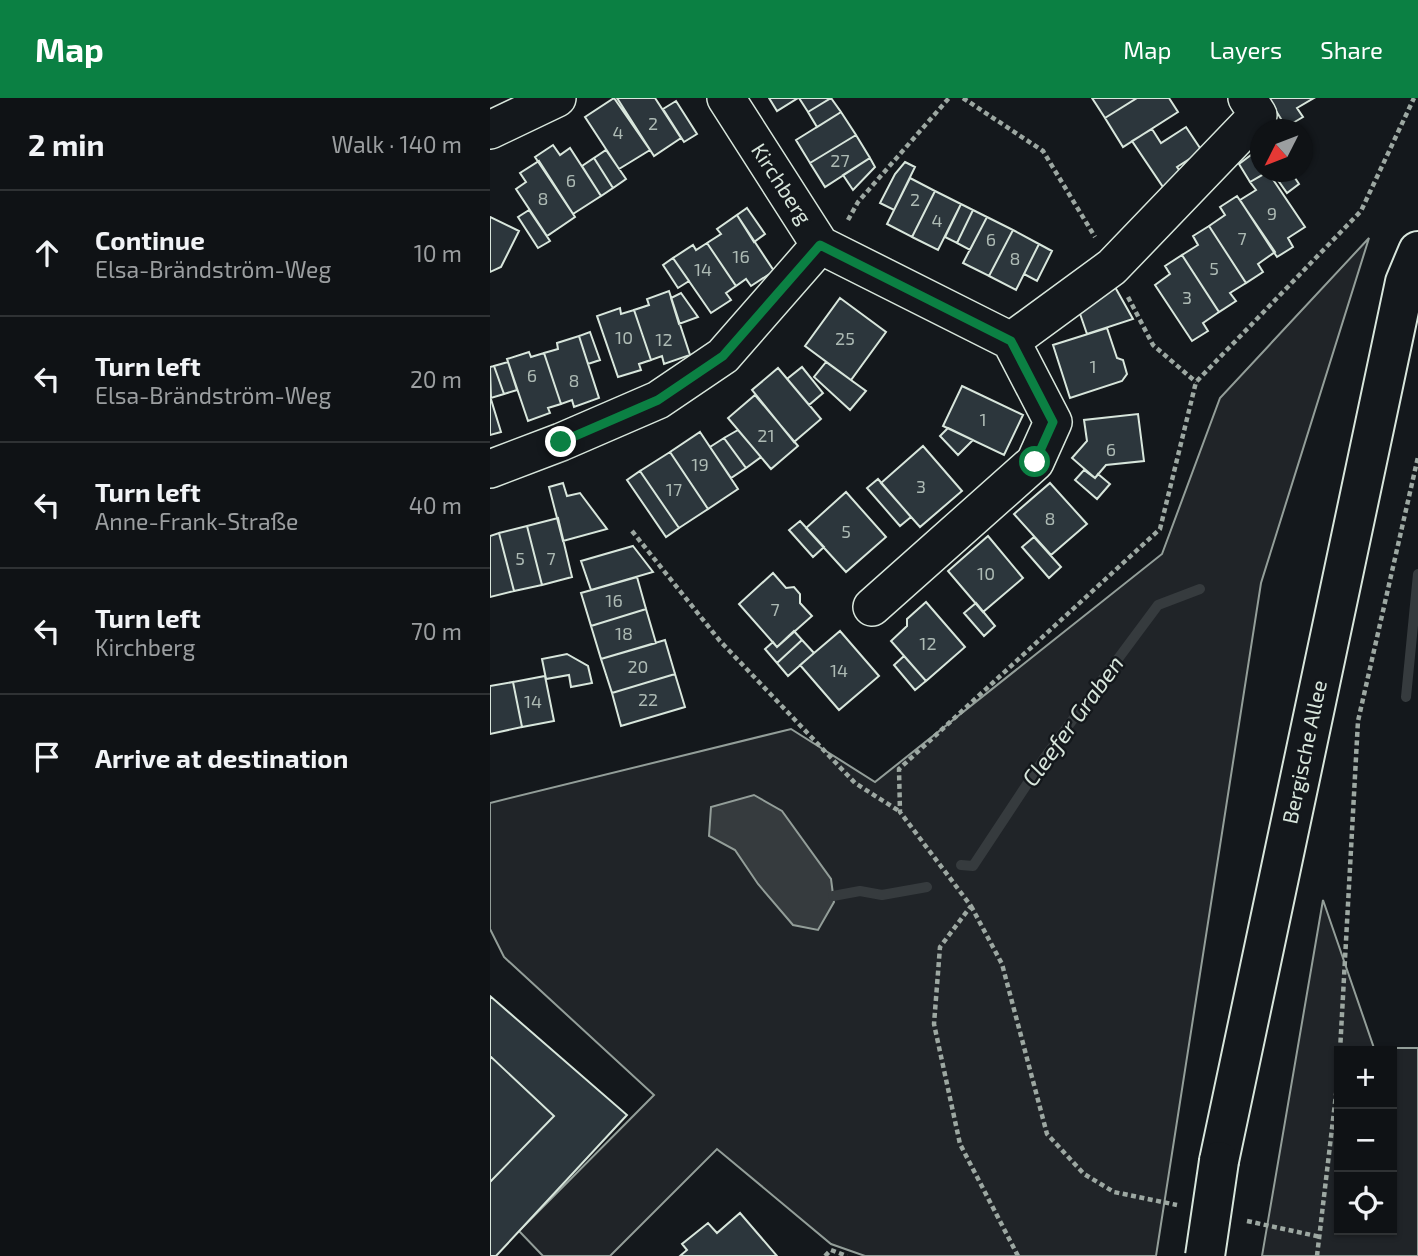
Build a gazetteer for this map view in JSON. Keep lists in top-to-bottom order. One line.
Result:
{"streets":{"main road":["Bergische Allee"],"street":["Kirchberg"]},"water":["Cleefer Graben"],"house_numbers":["2","4","27","6","8","2","9","4","7","6","16","8","5","14","3","10","25","12","1","6","8","1","21","6","19","3","17","8","5","5","7","10","16","7","18","12","20","14","22","14"],"north":"bottom left","page":{"header":"Map","nav":["Map","Layers","Share"],"heading":["2 min","Walk · 140 m"],"list":[["Continue","Elsa-Brändström-Weg","10 m"],["Turn left","Elsa-Brändström-Weg","20 m"],["Turn left","Anne-Frank-Straße","40 m"],["Turn left","Kirchberg","70 m"],"Arrive at destination"],"map_buttons":["+","−"]}}
